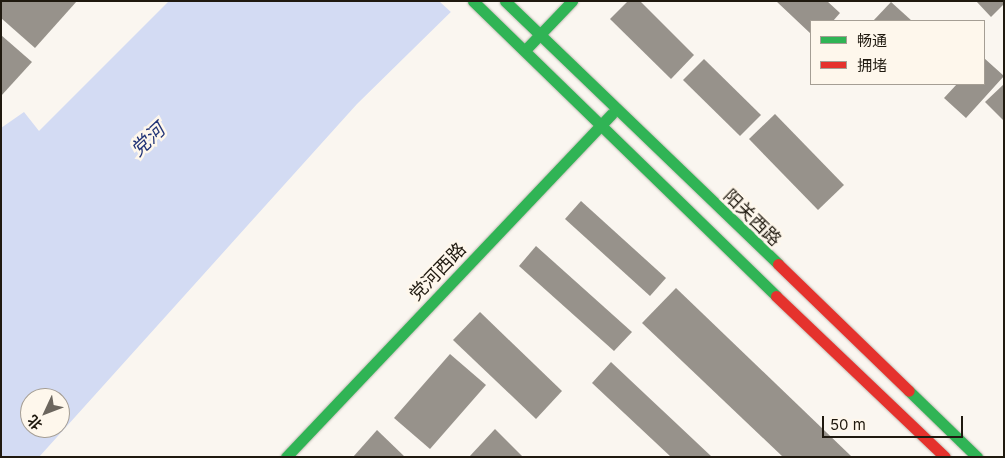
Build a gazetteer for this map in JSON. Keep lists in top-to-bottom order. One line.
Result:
{"streets":{"main road":["阳关西路","党河西路"]},"crossings":[["阳关西路","党河西路"]],"water":["党河"],"legend":["畅通","拥堵"],"scale_bar":"50 m","north":"bottom left"}
